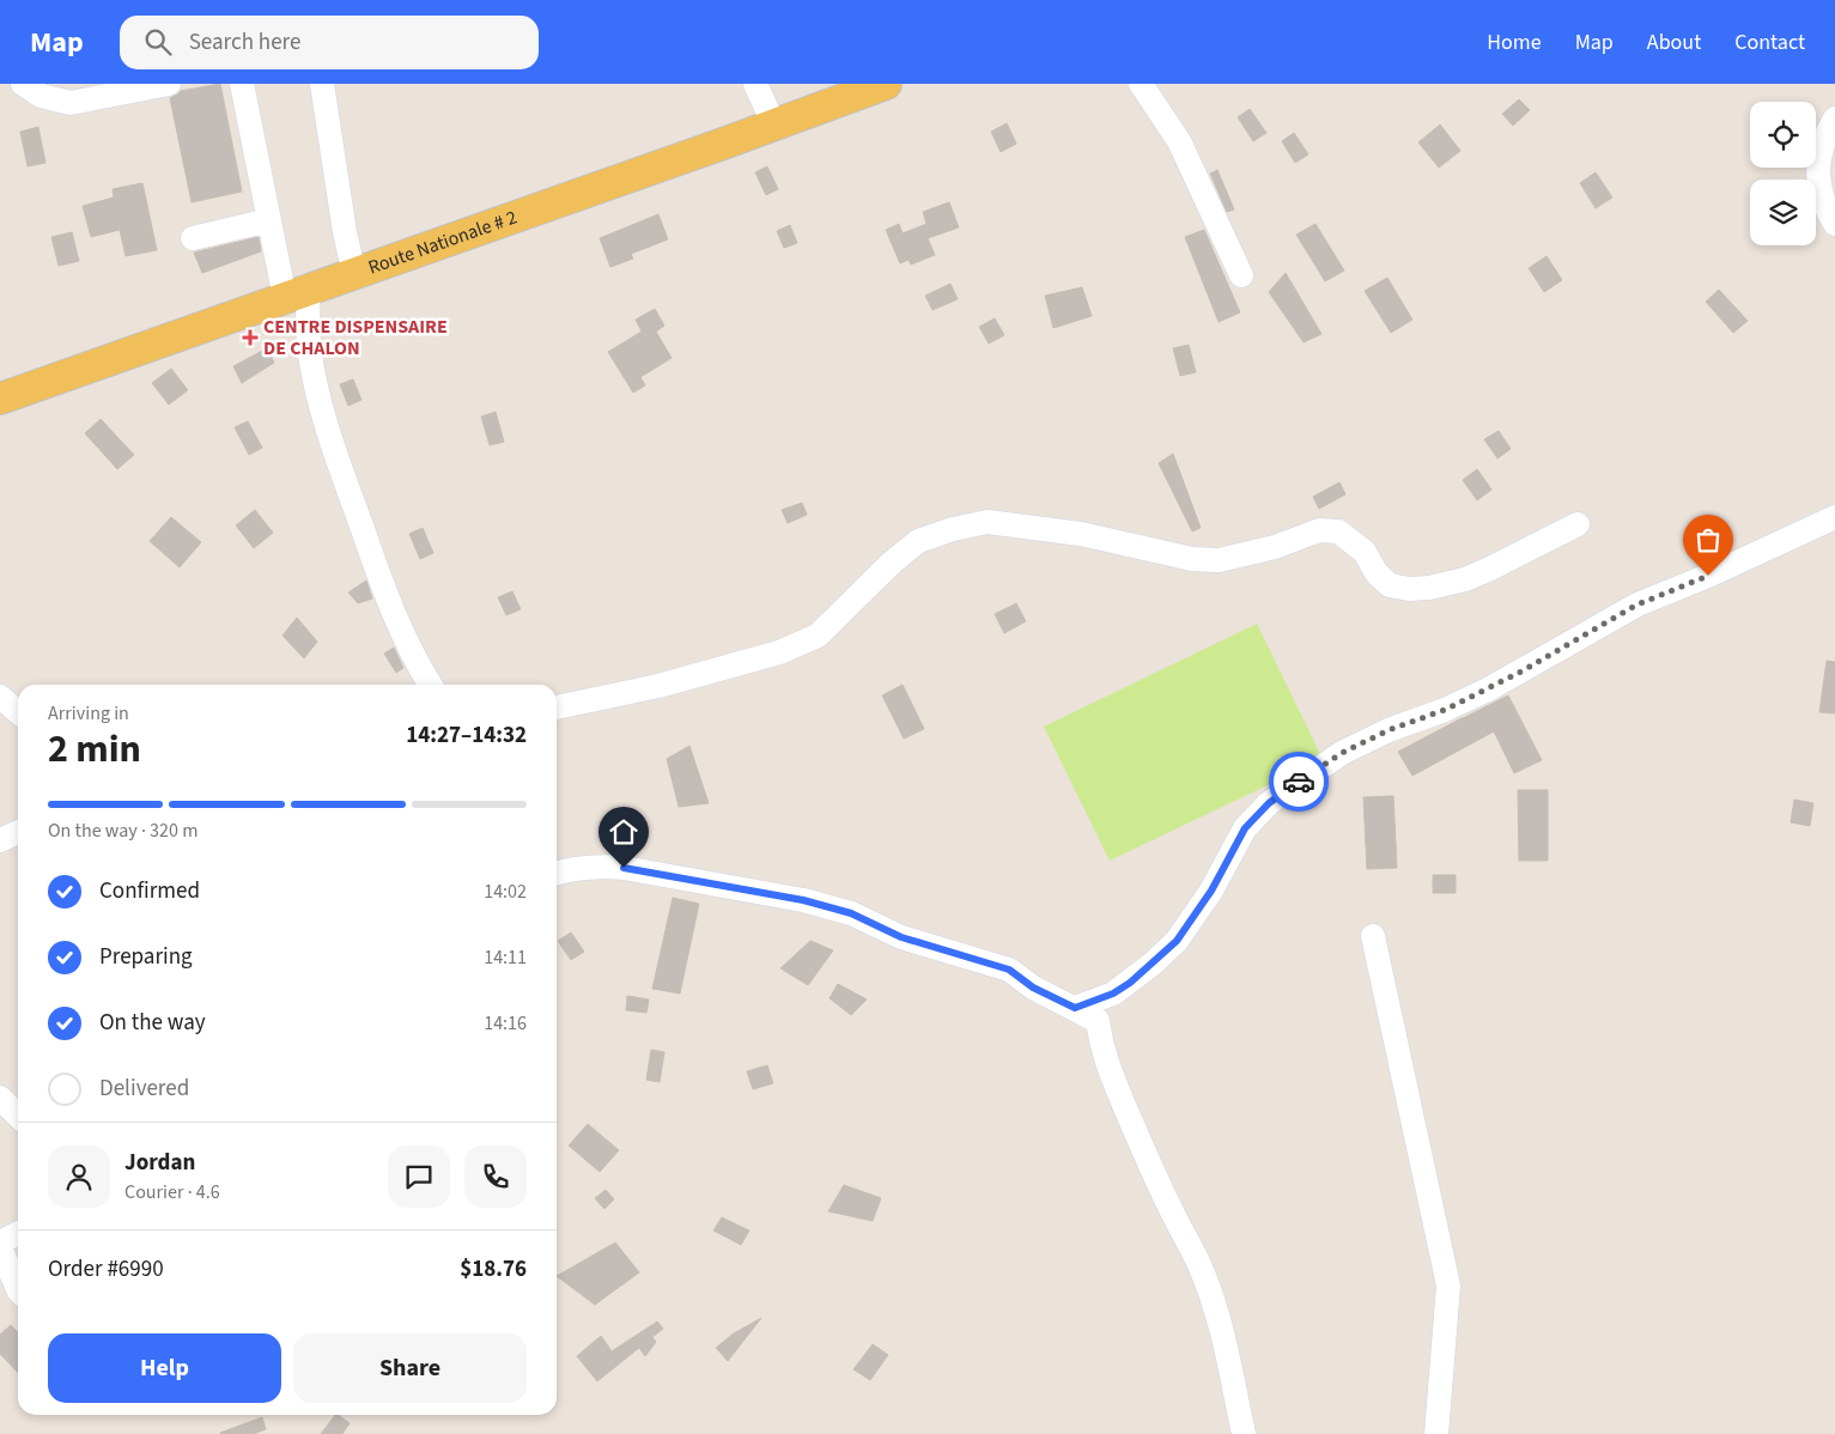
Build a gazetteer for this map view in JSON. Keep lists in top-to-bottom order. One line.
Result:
{"streets":{"main road":["Route Nationale # 2"]},"places":{"health":["CENTRE DISPENSAIRE DE CHALON"]},"page":{"header":"Map","search":"Search here","nav":["Home","Map","About","Contact"],"heading":["2 min","Arriving in","14:27–14:32"],"panel":["Jordan","Courier · 4.6","Order #6990","$18.76"],"bar":"On the way · 320 m","list":[["Confirmed","14:02"],["Preparing","14:11"],["On the way","14:16"],"Delivered"],"buttons":["Help","Share"]}}
